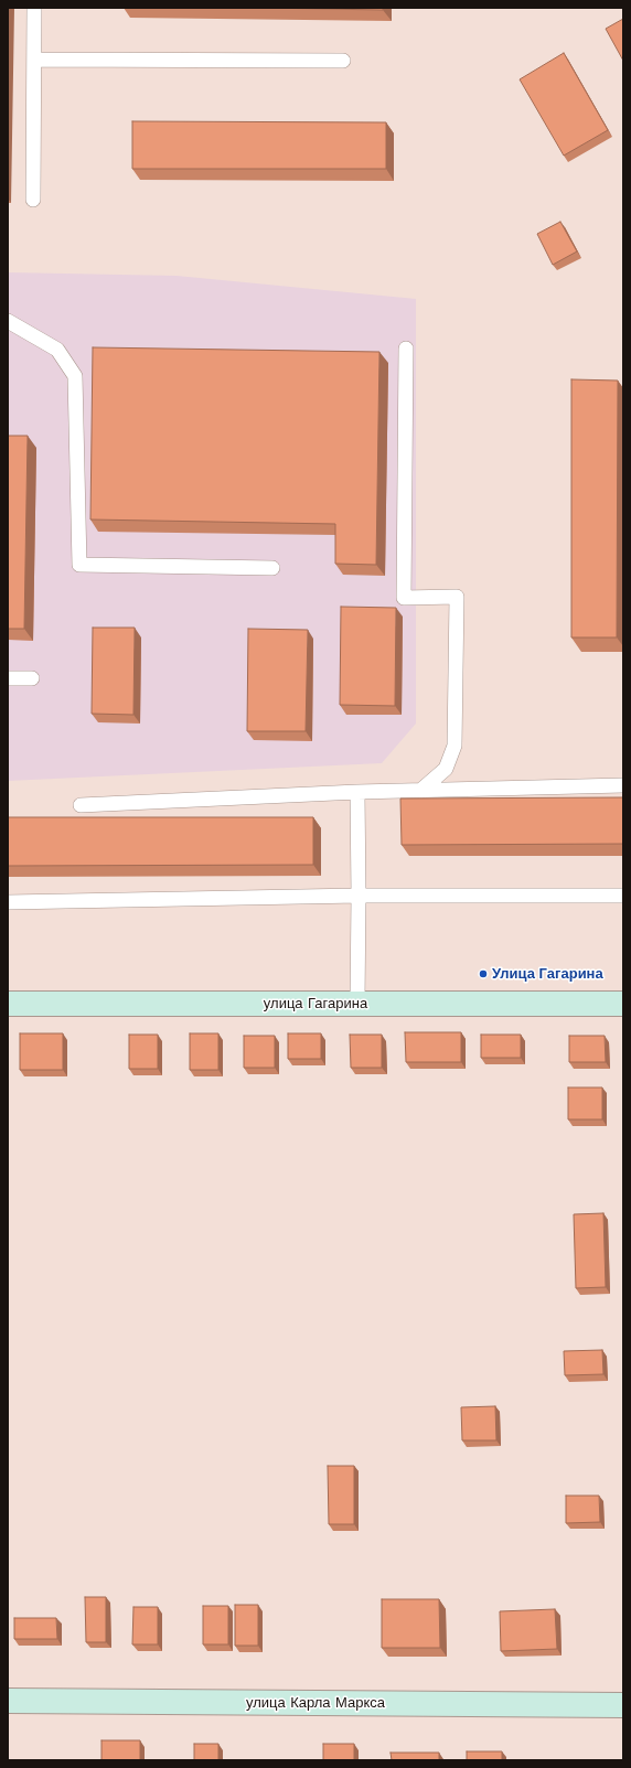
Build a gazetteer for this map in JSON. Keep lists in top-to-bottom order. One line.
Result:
{"streets":{"main road":["улица Гагарина","улица Карла Маркса"]},"places":["Улица Гагарина"]}
